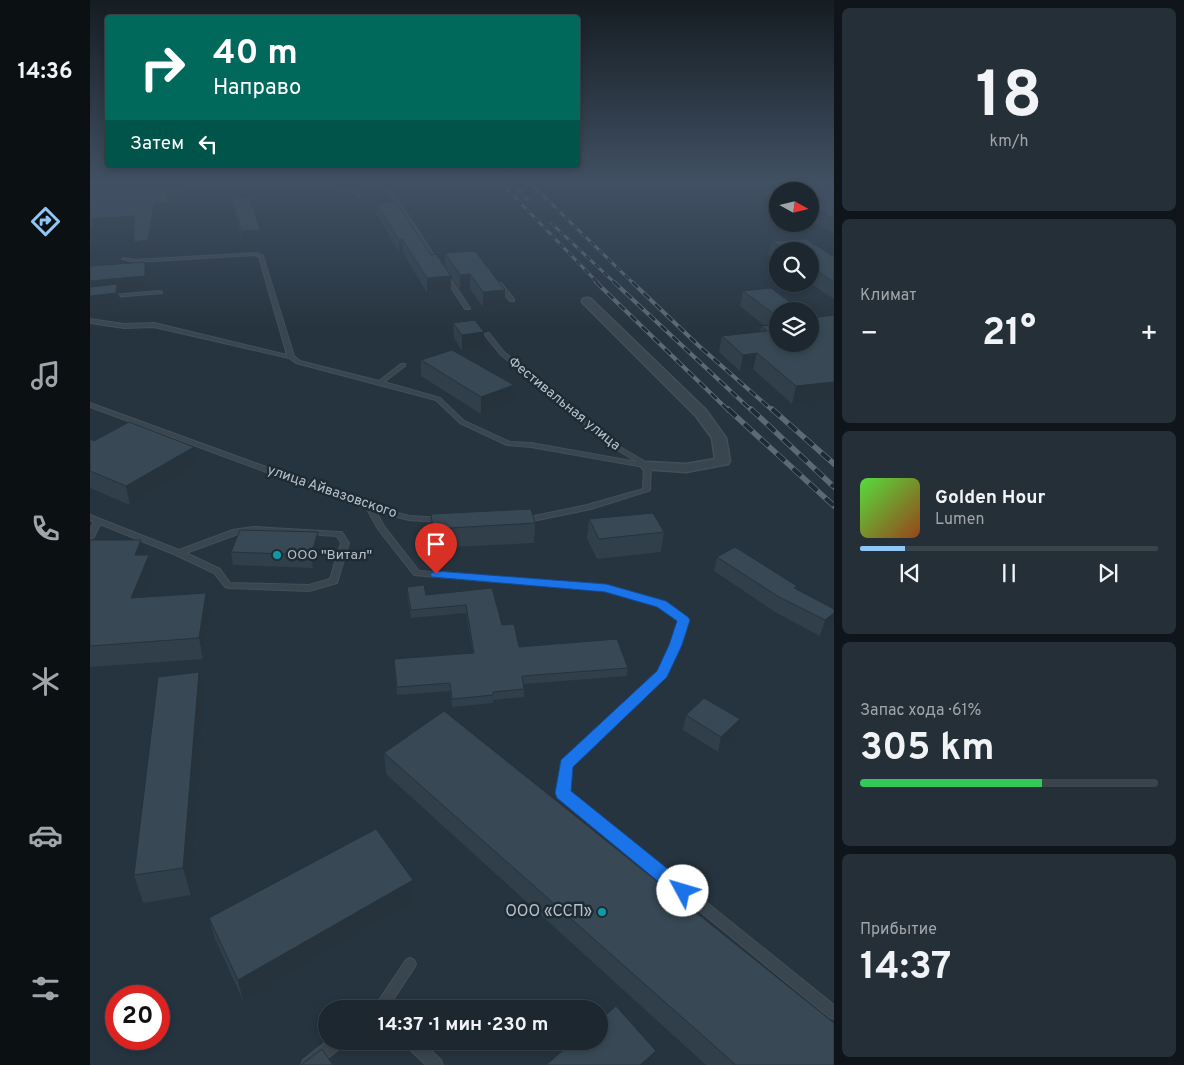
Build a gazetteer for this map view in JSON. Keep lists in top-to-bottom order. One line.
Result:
{"streets":{"lane":["Фестивальная улица","улица Айвазовского"]},"places":["ООО \"Витал\"","ООО «ССП»"],"north":"right","page":{"tabs":"14:36","tile":[["18","km/h"],"Климат",["Запас хода · 61%","305 km"],["Прибытие","14:37"]],"turn":["40 m","Направо"],"then":"Затем","heat":["−","21°","+"],"song":["Golden Hour","Lumen"],"limit":"20","trip":"14:37 · 1 мин · 230 m"}}
